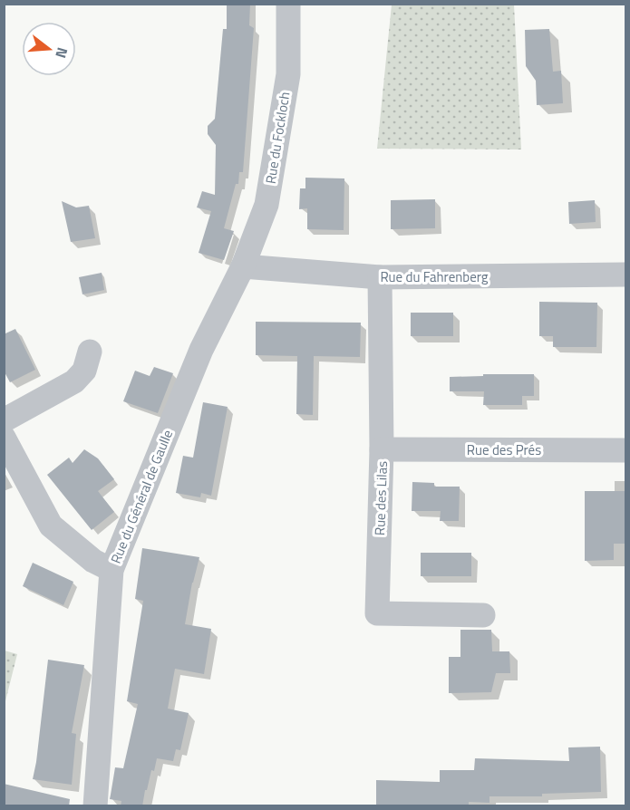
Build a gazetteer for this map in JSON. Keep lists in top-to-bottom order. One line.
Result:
{"streets":{"street":["Rue du Fockloch","Rue du Fahrenberg","Rue des Prés","Rue du Général de Gaulle","Rue des Lilas"]},"crossings":[["Rue du Fockloch","Rue du Fahrenberg"],["Rue du Fockloch","Rue du Général de Gaulle"],["Rue du Fahrenberg","Rue du Général de Gaulle"],["Rue du Fahrenberg","Rue des Lilas"],["Rue des Prés","Rue des Lilas"]],"north":"right"}
